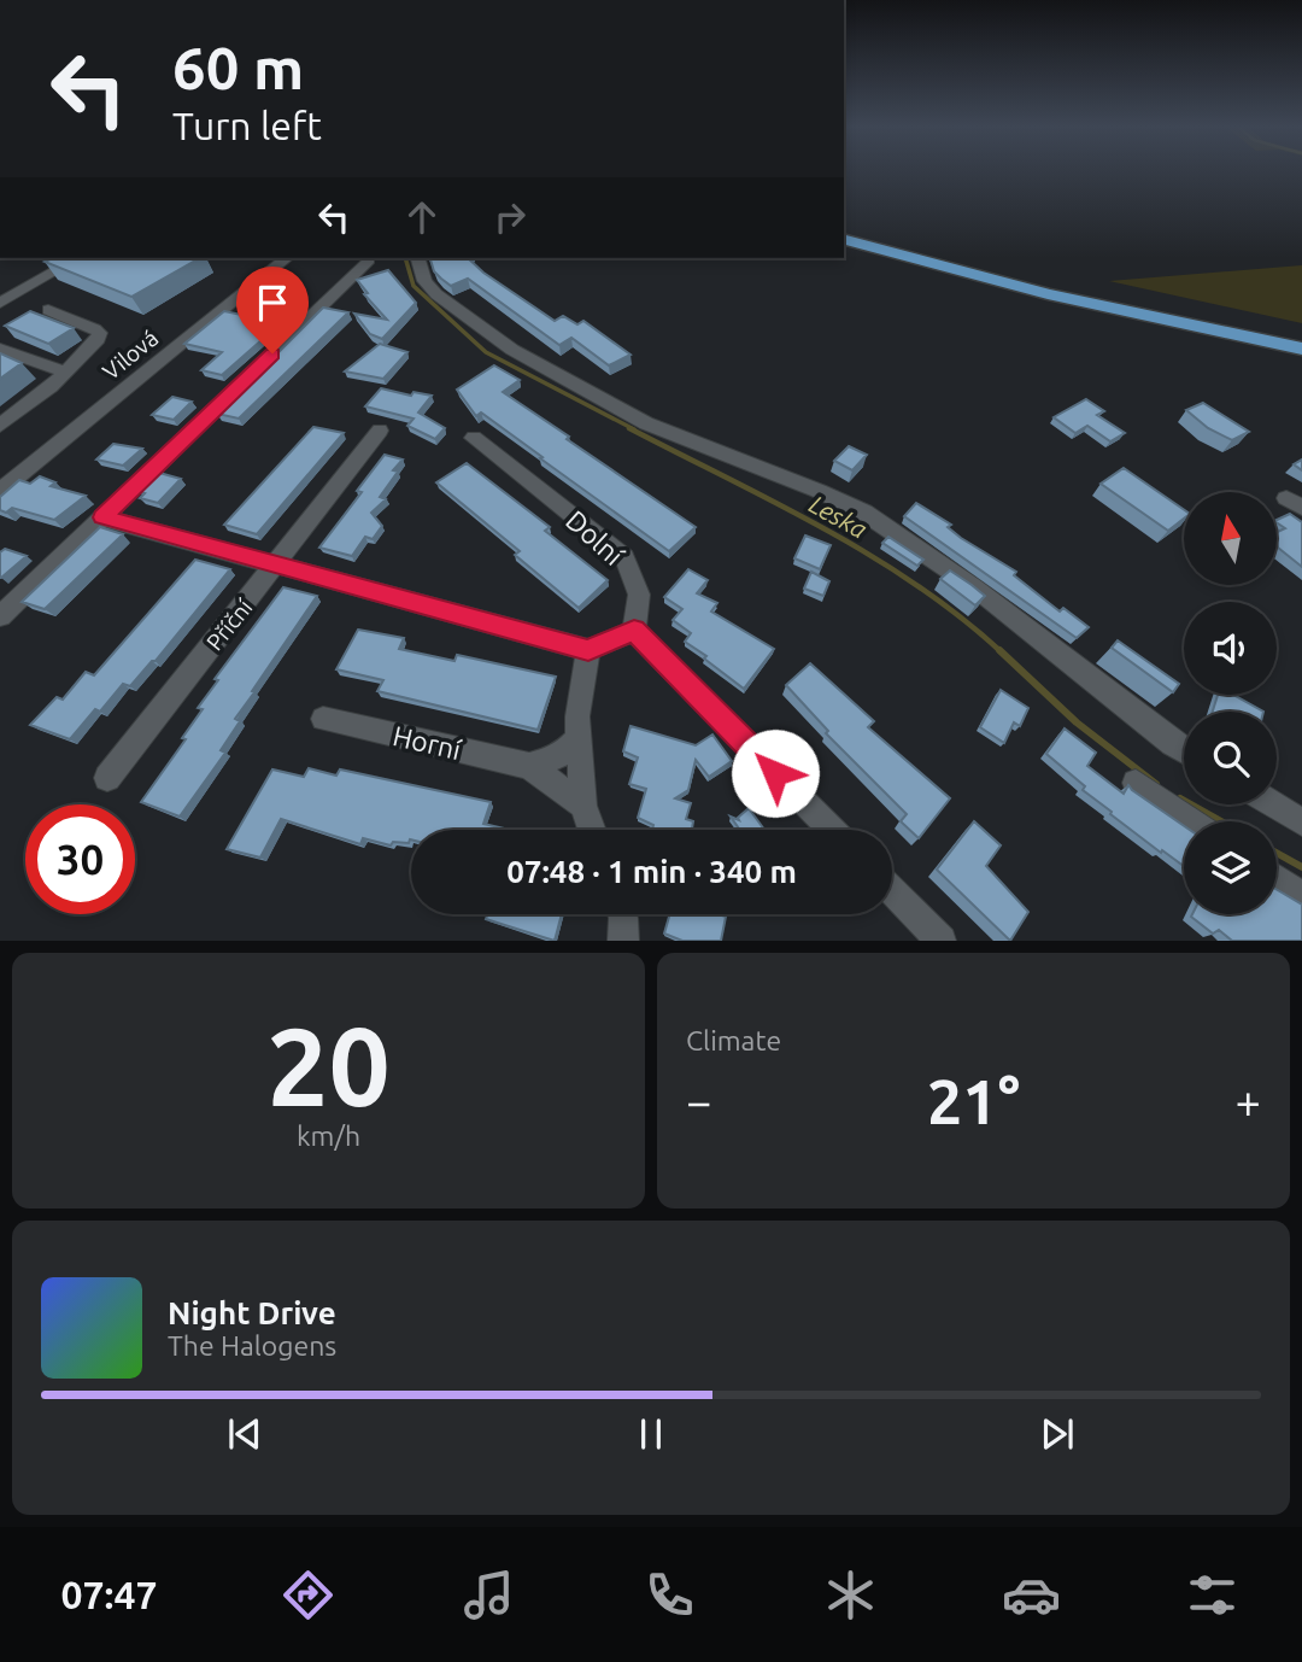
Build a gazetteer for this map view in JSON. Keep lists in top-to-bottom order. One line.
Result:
{"streets":{"street":["Vilová","Dolní","Příční","Horní"]},"water":["Leska"],"north":"top","page":{"turn":["60 m","Turn left"],"limit":"30","trip":"07:48 · 1 min · 340 m","tile":[["20","km/h"],"Climate"],"heat":["−","21°","+"],"song":["Night Drive","The Halogens"],"tabs":"07:47"}}
